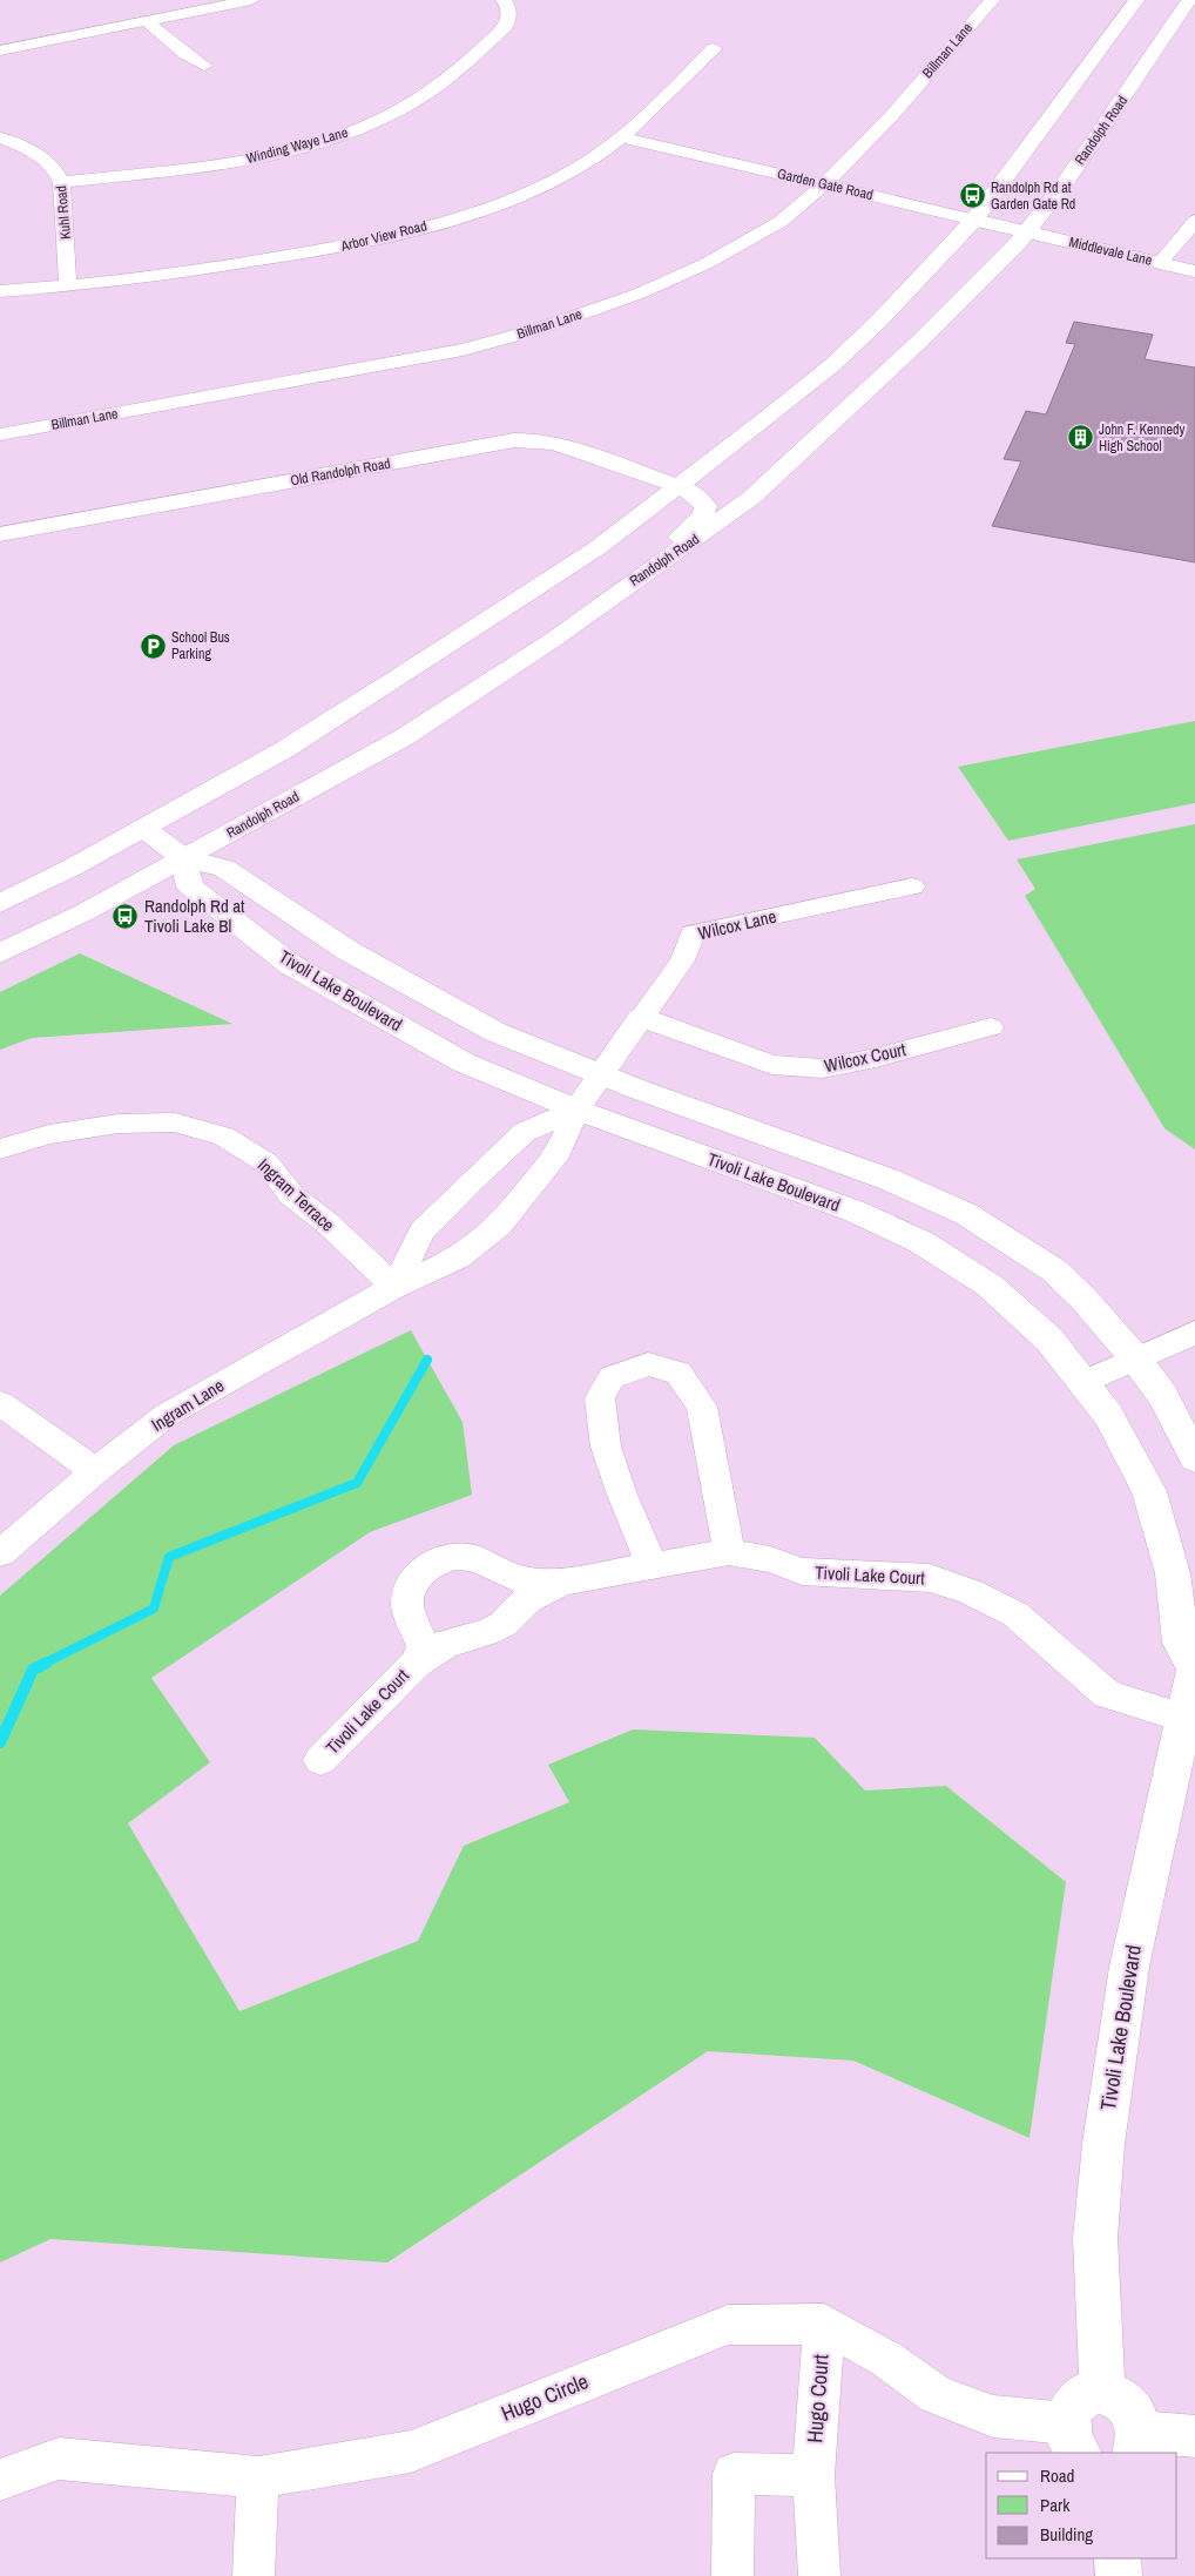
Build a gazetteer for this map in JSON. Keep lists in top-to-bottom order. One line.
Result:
{"streets":{"main road":["Randolph Road","Garden Gate Road","Middlevale Lane","Old Randolph Road","Tivoli Lake Boulevard"],"street":["Billman Lane","Winding Waye Lane","Kuhl Road","Arbor View Road","Wilcox Lane","Wilcox Court","Ingram Terrace","Ingram Lane","Tivoli Lake Court","Hugo Circle","Hugo Court"]},"crossings":[["Billman Lane","Garden Gate Road"],["Randolph Road","Garden Gate Road"],["Randolph Road","Middlevale Lane"],["Randolph Road","Old Randolph Road"],["Randolph Road","Tivoli Lake Boulevard"],["Winding Waye Lane","Kuhl Road"],["Garden Gate Road","Arbor View Road"],["Garden Gate Road","Middlevale Lane"],["Kuhl Road","Arbor View Road"],["Wilcox Lane","Wilcox Court"],["Wilcox Lane","Ingram Lane"],["Tivoli Lake Boulevard","Ingram Lane"],["Tivoli Lake Boulevard","Tivoli Lake Court"],["Ingram Terrace","Ingram Lane"],["Hugo Circle","Hugo Court"]],"places":{"bus stop":["Randolph Rd at Garden Gate Rd","Randolph Rd at Tivoli Lake Bl"],"building":["John F. Kennedy High School"],"parking":["School Bus Parking"]},"legend":["Road","Park","Building"]}
